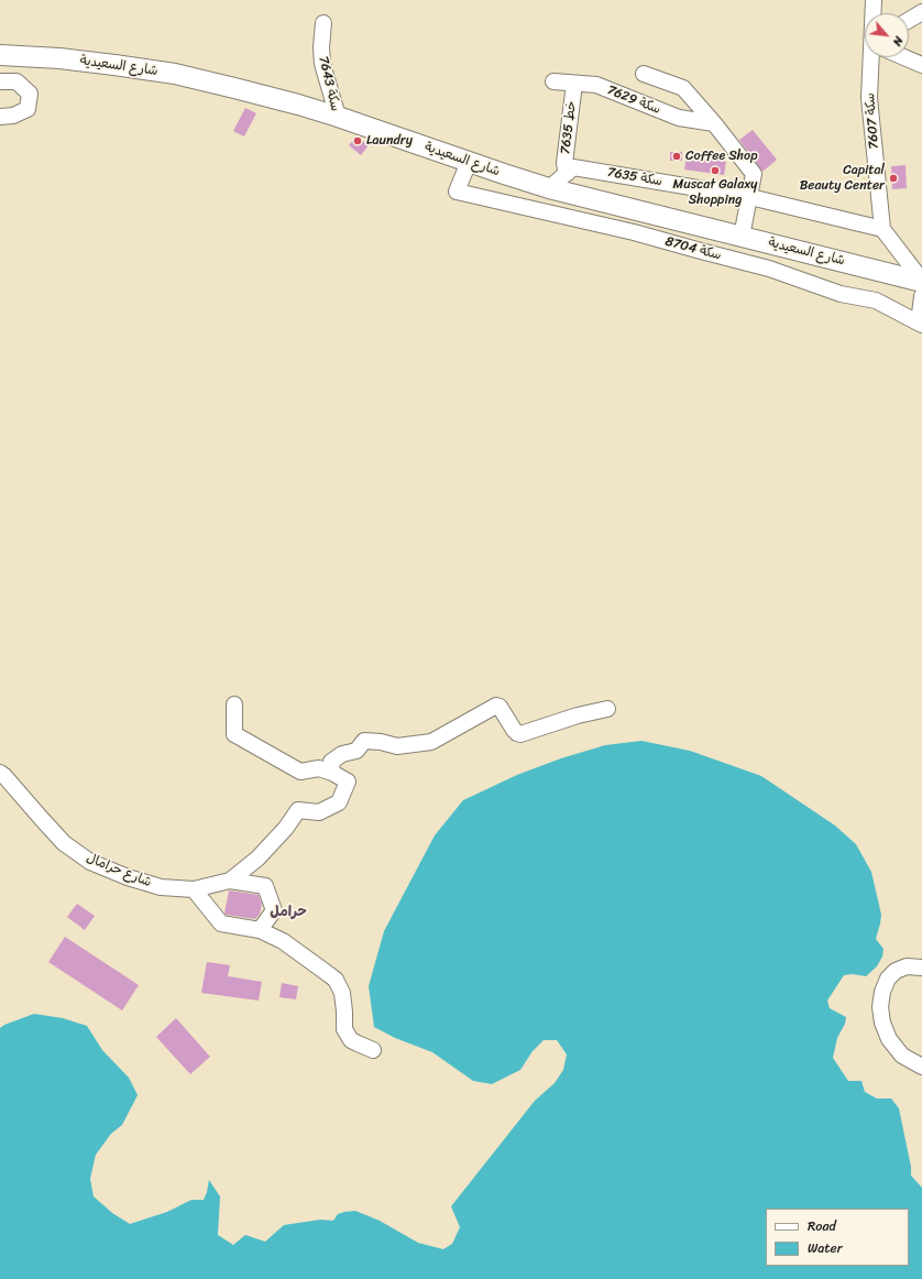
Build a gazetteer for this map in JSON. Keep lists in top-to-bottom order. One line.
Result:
{"streets":{"main road":["شارع السعيدية"],"street":["سكة 7643","سكة 7629","سكة 7607","7635 خط","سكة 7635","سكة 8704","شارع حرامال"]},"crossings":[["شارع السعيدية","سكة 7643"],["شارع السعيدية","سكة 8704"],["سكة 7629","7635 خط"],["سكة 7607","سكة 7635"],["7635 خط","سكة 7635"]],"districts":["حرامل"],"places":["Laundry","Coffee Shop","Muscat Galaxy Shopping","Capital Beauty Center"],"legend":["Road","Water"],"north":"bottom right"}
